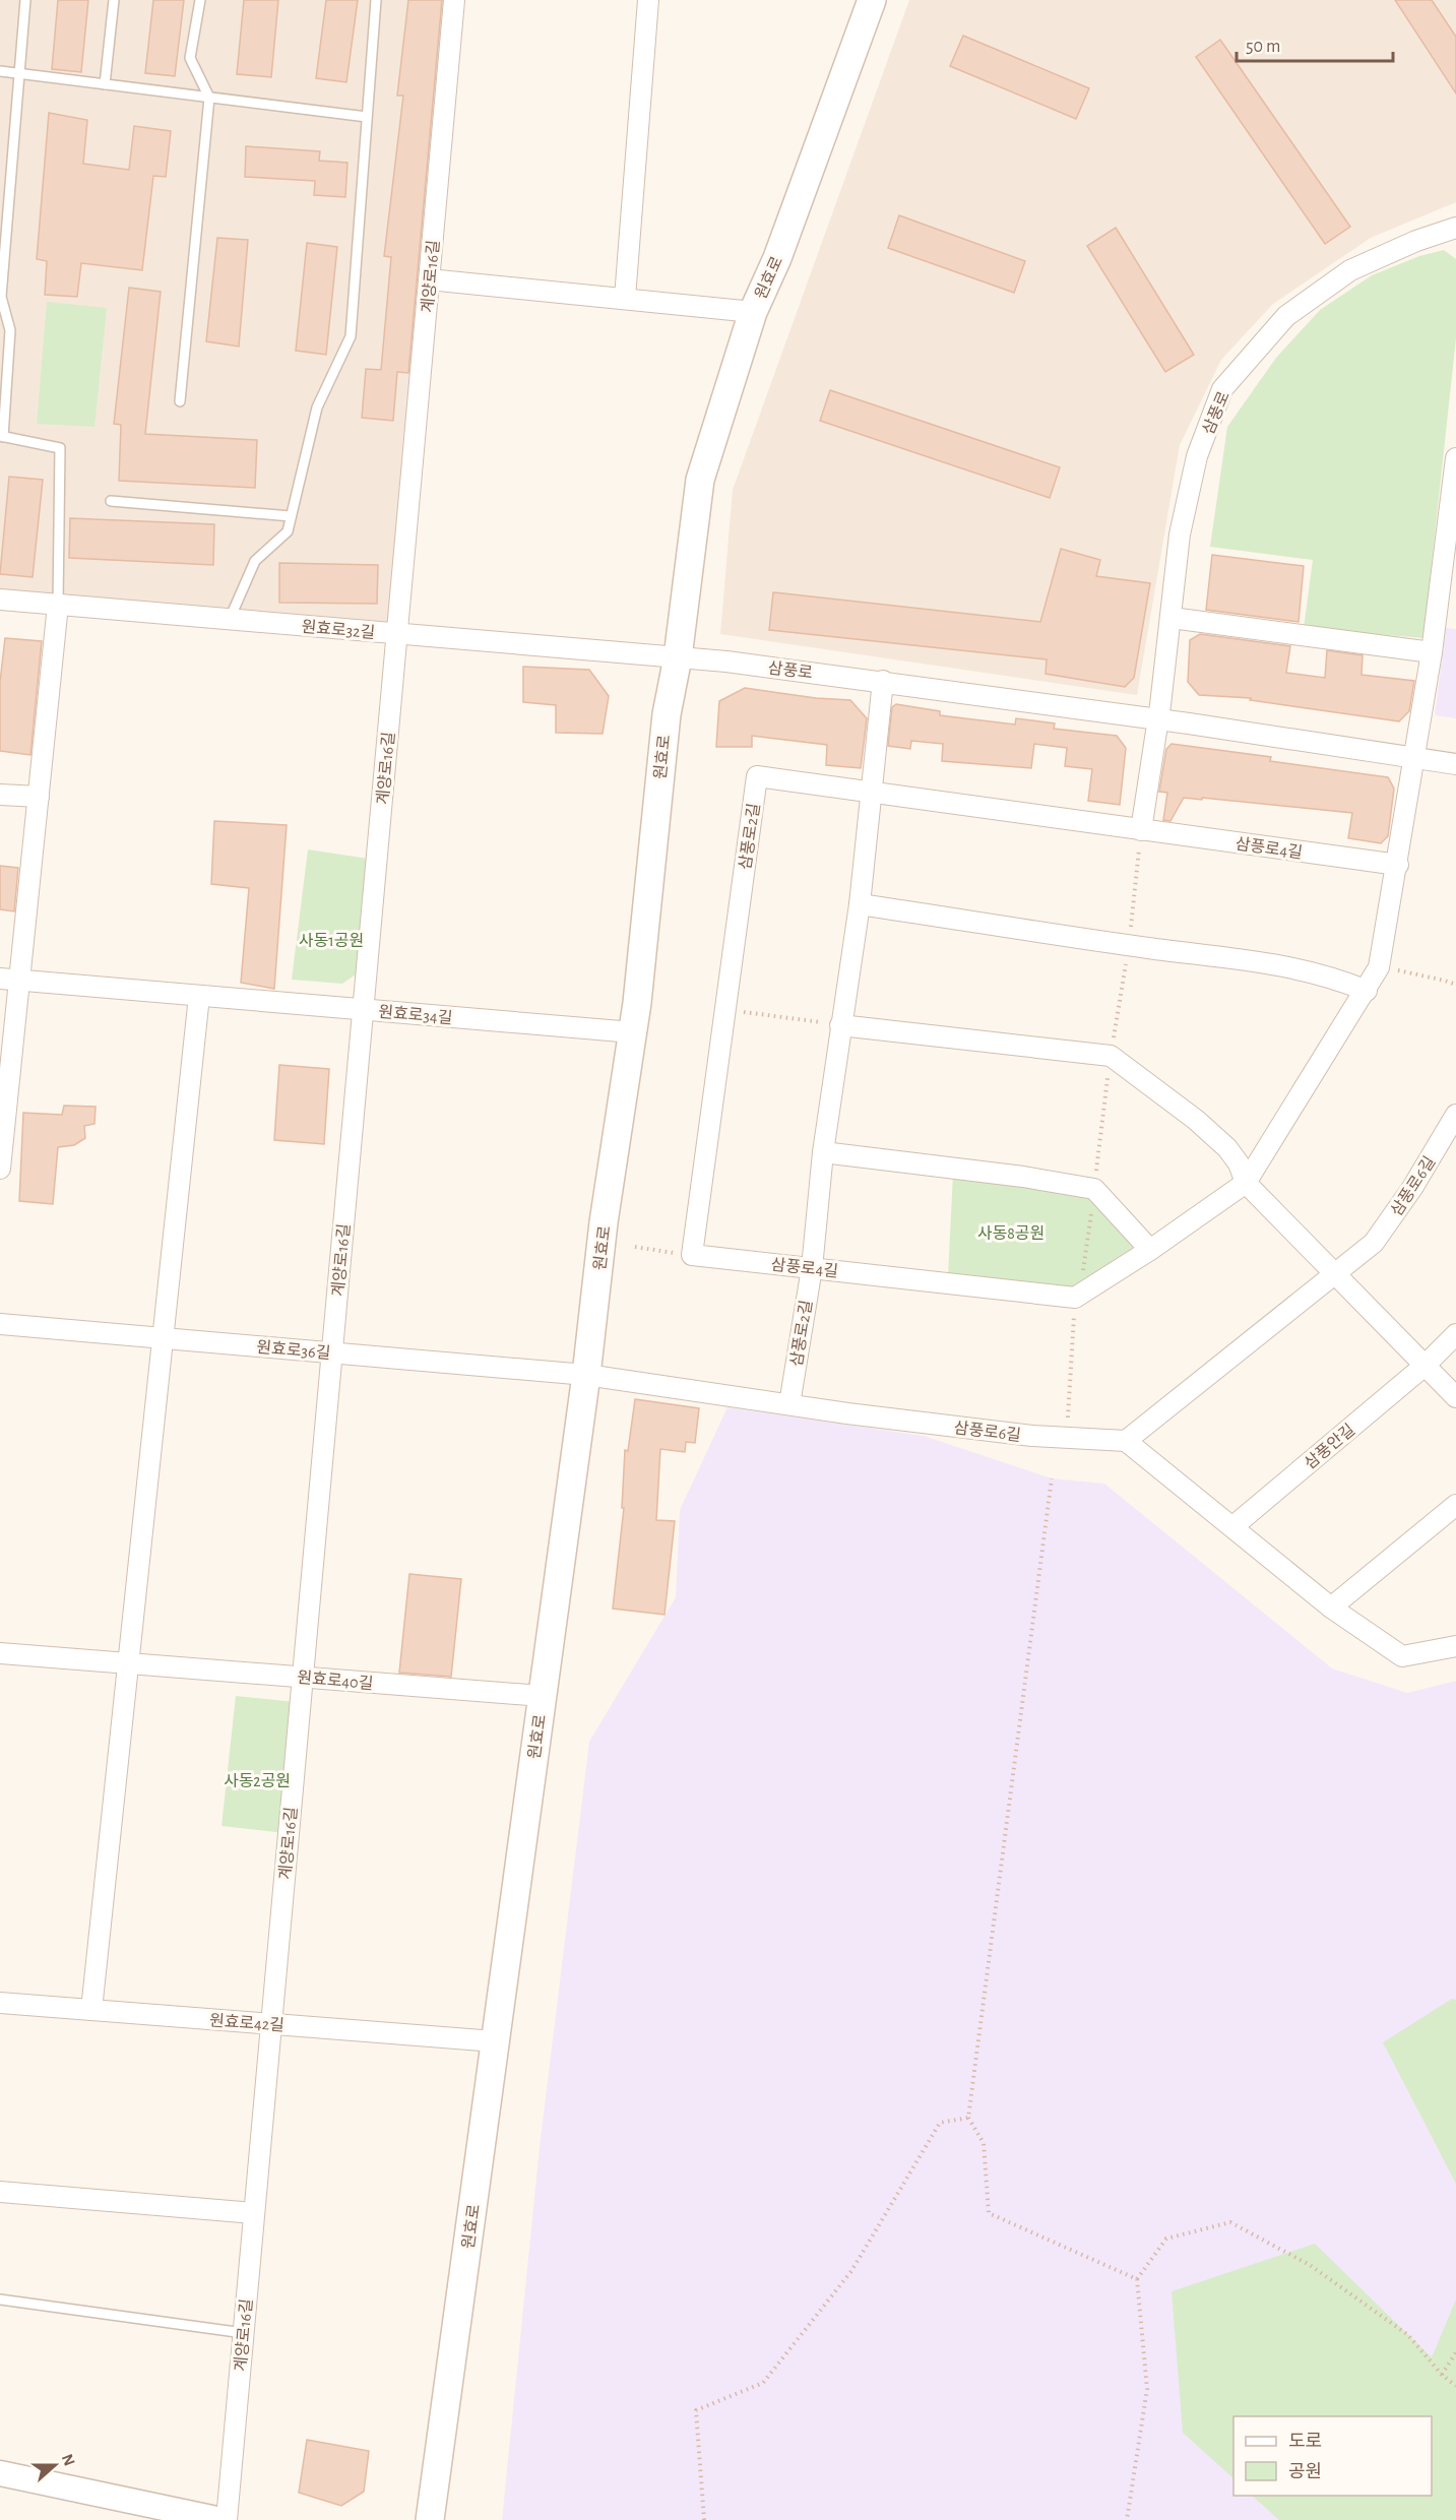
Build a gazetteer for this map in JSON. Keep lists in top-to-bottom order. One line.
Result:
{"streets":{"main road":["원효로"],"street":["계양로16길","삼풍로","원효로32길","삼풍로2길","삼풍로4길","원효로34길","삼풍로6길","원효로36길","삼풍안길","원효로40길","원효로42길"]},"crossings":[["계양로16길","원효로32길"],["계양로16길","원효로34길"],["계양로16길","원효로36길"],["계양로16길","원효로40길"],["계양로16길","원효로42길"],["원효로","삼풍로"],["원효로","원효로32길"],["원효로","원효로34길"],["원효로","삼풍로6길"],["원효로","원효로36길"],["원효로","원효로40길"],["원효로","원효로42길"],["삼풍로","원효로32길"],["삼풍로","삼풍로2길"],["삼풍로","삼풍로4길"],["삼풍로2길","삼풍로4길"],["삼풍로2길","삼풍로6길"],["삼풍로6길","원효로36길"]],"parks":["사동1공원","사동8공원","사동2공원"],"legend":["도로","공원"],"scale_bar":"50 m","north":"right"}
